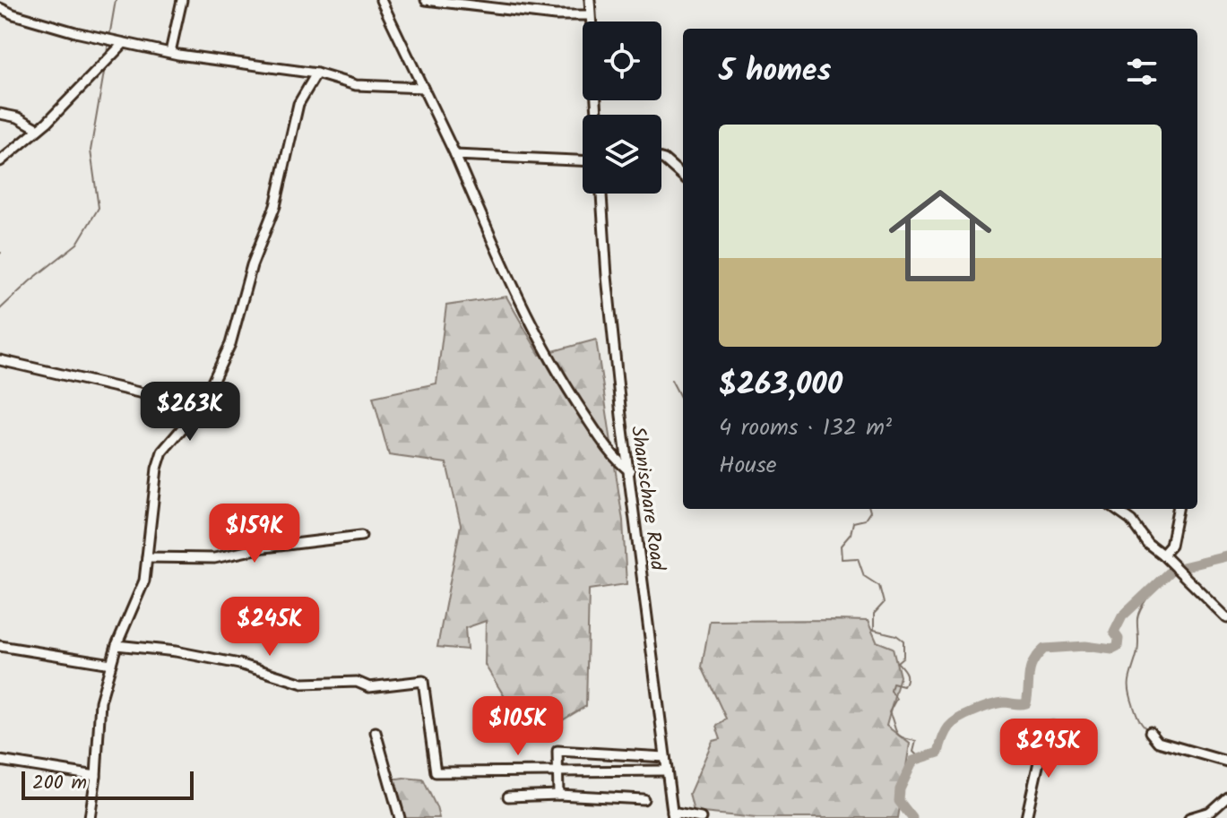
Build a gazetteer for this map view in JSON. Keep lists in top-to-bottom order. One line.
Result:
{"streets":{"street":["Shanischare Road"]},"scale_bar":"200 m","page":{"heading":"5 homes","list":[{"name":"$263,000","note":"4 rooms · 132 m² · House"}],"price":["$263K","$159K","$245K","$105K","$295K"],"scale":"200 m"}}
